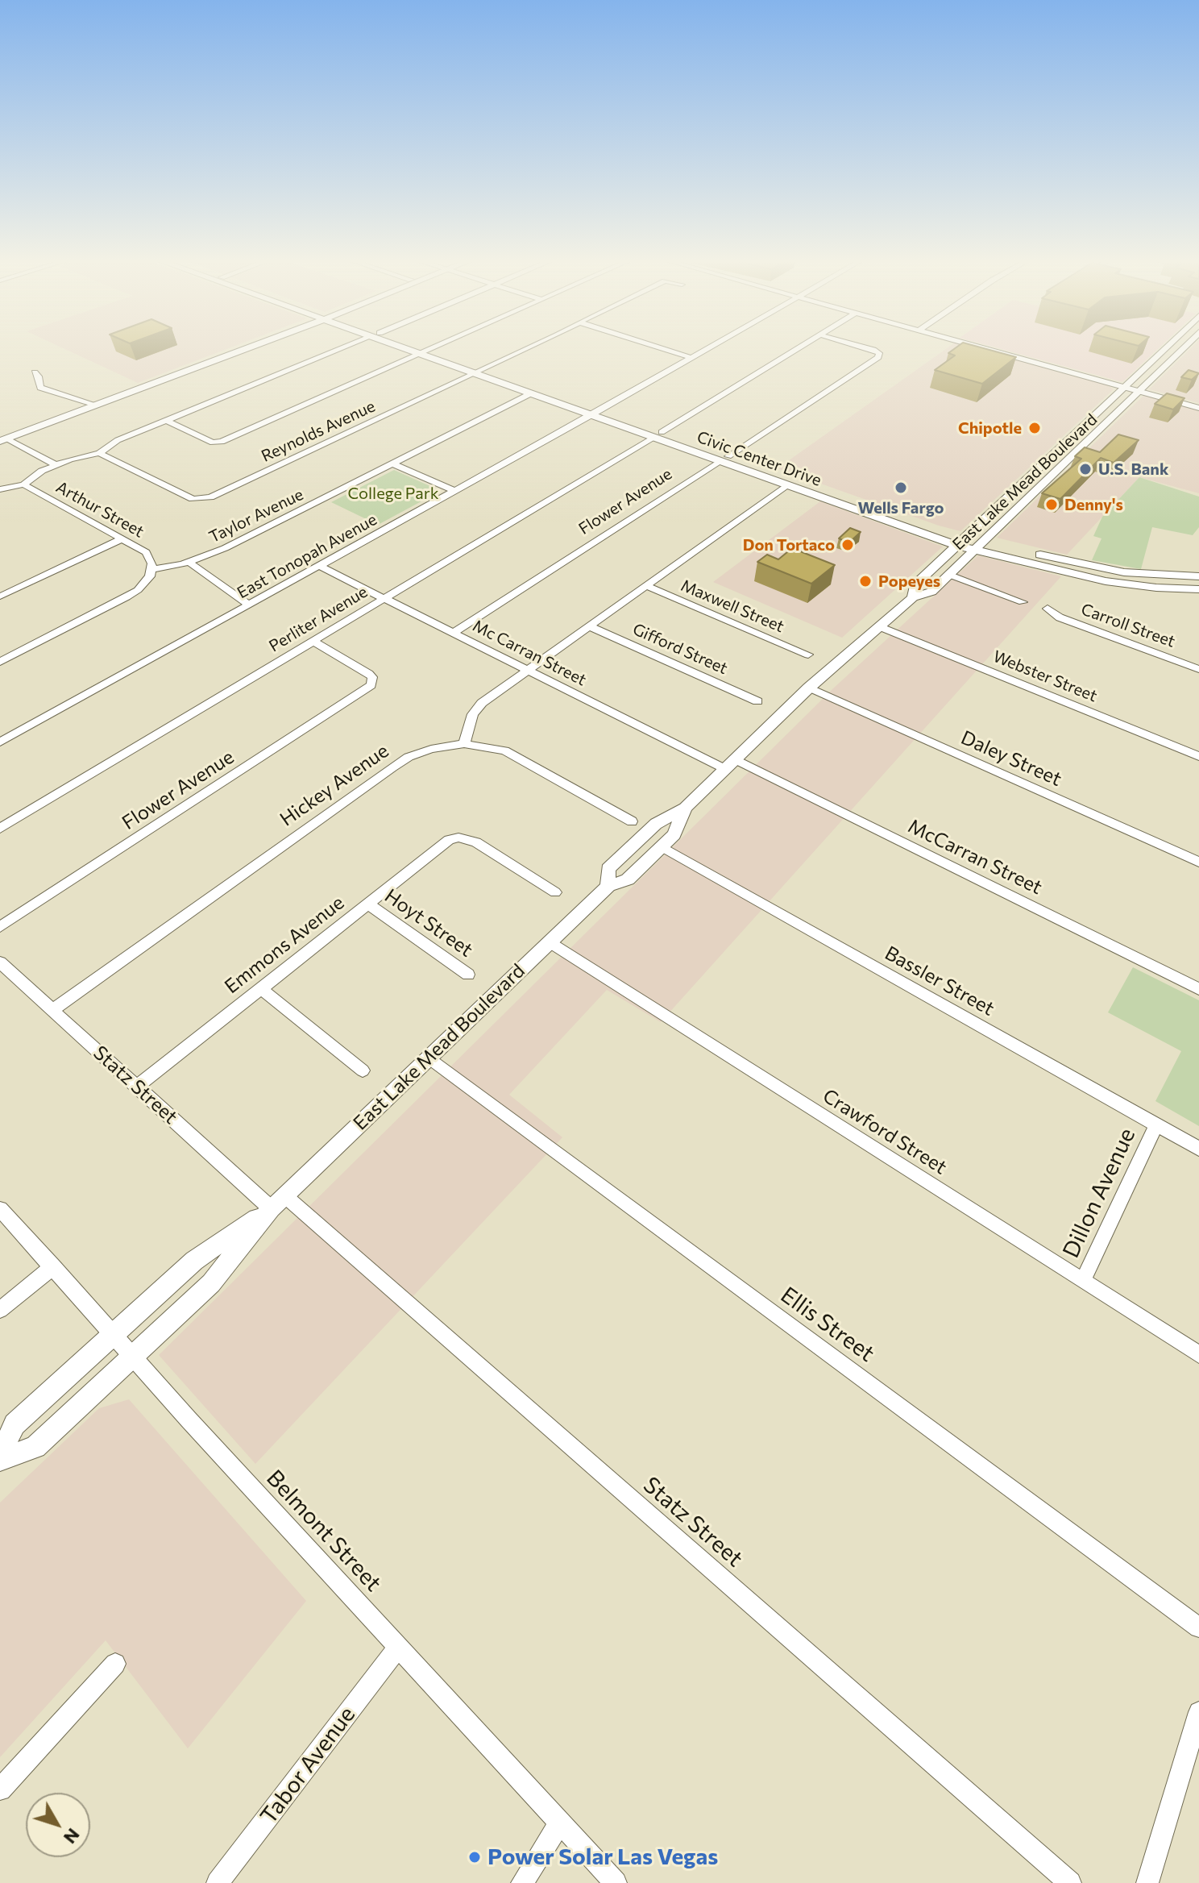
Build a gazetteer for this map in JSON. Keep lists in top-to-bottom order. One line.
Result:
{"streets":{"main road":["Civic Center Drive","East Lake Mead Boulevard"],"street":["Reynolds Avenue","Flower Avenue","Arthur Street","Taylor Avenue","East Tonopah Avenue","Maxwell Street","Perliter Avenue","Carroll Street","Gifford Street","Mc Carran Street","Webster Street","Daley Street","Hickey Avenue","McCarran Street","Hoyt Street","Emmons Avenue","Bassler Street","Statz Street","Crawford Street","Dillon Avenue","Ellis Street","Belmont Street","Tabor Avenue"]},"crossings":[["Reynolds Avenue","Civic Center Drive"],["Civic Center Drive","East Lake Mead Boulevard"],["Civic Center Drive","Flower Avenue"],["Civic Center Drive","Taylor Avenue"],["Civic Center Drive","East Tonopah Avenue"],["Civic Center Drive","Perliter Avenue"],["East Lake Mead Boulevard","Mc Carran Street"],["East Lake Mead Boulevard","Webster Street"],["East Lake Mead Boulevard","Daley Street"],["East Lake Mead Boulevard","McCarran Street"],["East Lake Mead Boulevard","Bassler Street"],["East Lake Mead Boulevard","Statz Street"],["East Lake Mead Boulevard","Crawford Street"],["East Lake Mead Boulevard","Ellis Street"],["East Lake Mead Boulevard","Belmont Street"],["Flower Avenue","Perliter Avenue"],["Flower Avenue","Mc Carran Street"],["Arthur Street","Taylor Avenue"],["East Tonopah Avenue","Mc Carran Street"],["Perliter Avenue","Mc Carran Street"],["Mc Carran Street","McCarran Street"],["Hickey Avenue","Statz Street"],["Hoyt Street","Emmons Avenue"],["Emmons Avenue","Statz Street"],["Bassler Street","Dillon Avenue"],["Crawford Street","Dillon Avenue"],["Belmont Street","Tabor Avenue"]],"parks":["College Park"],"places":["Chipotle","U.S. Bank","Wells Fargo","Denny's","Don Tortaco","Popeyes","Power Solar Las Vegas"],"north":"bottom right"}
